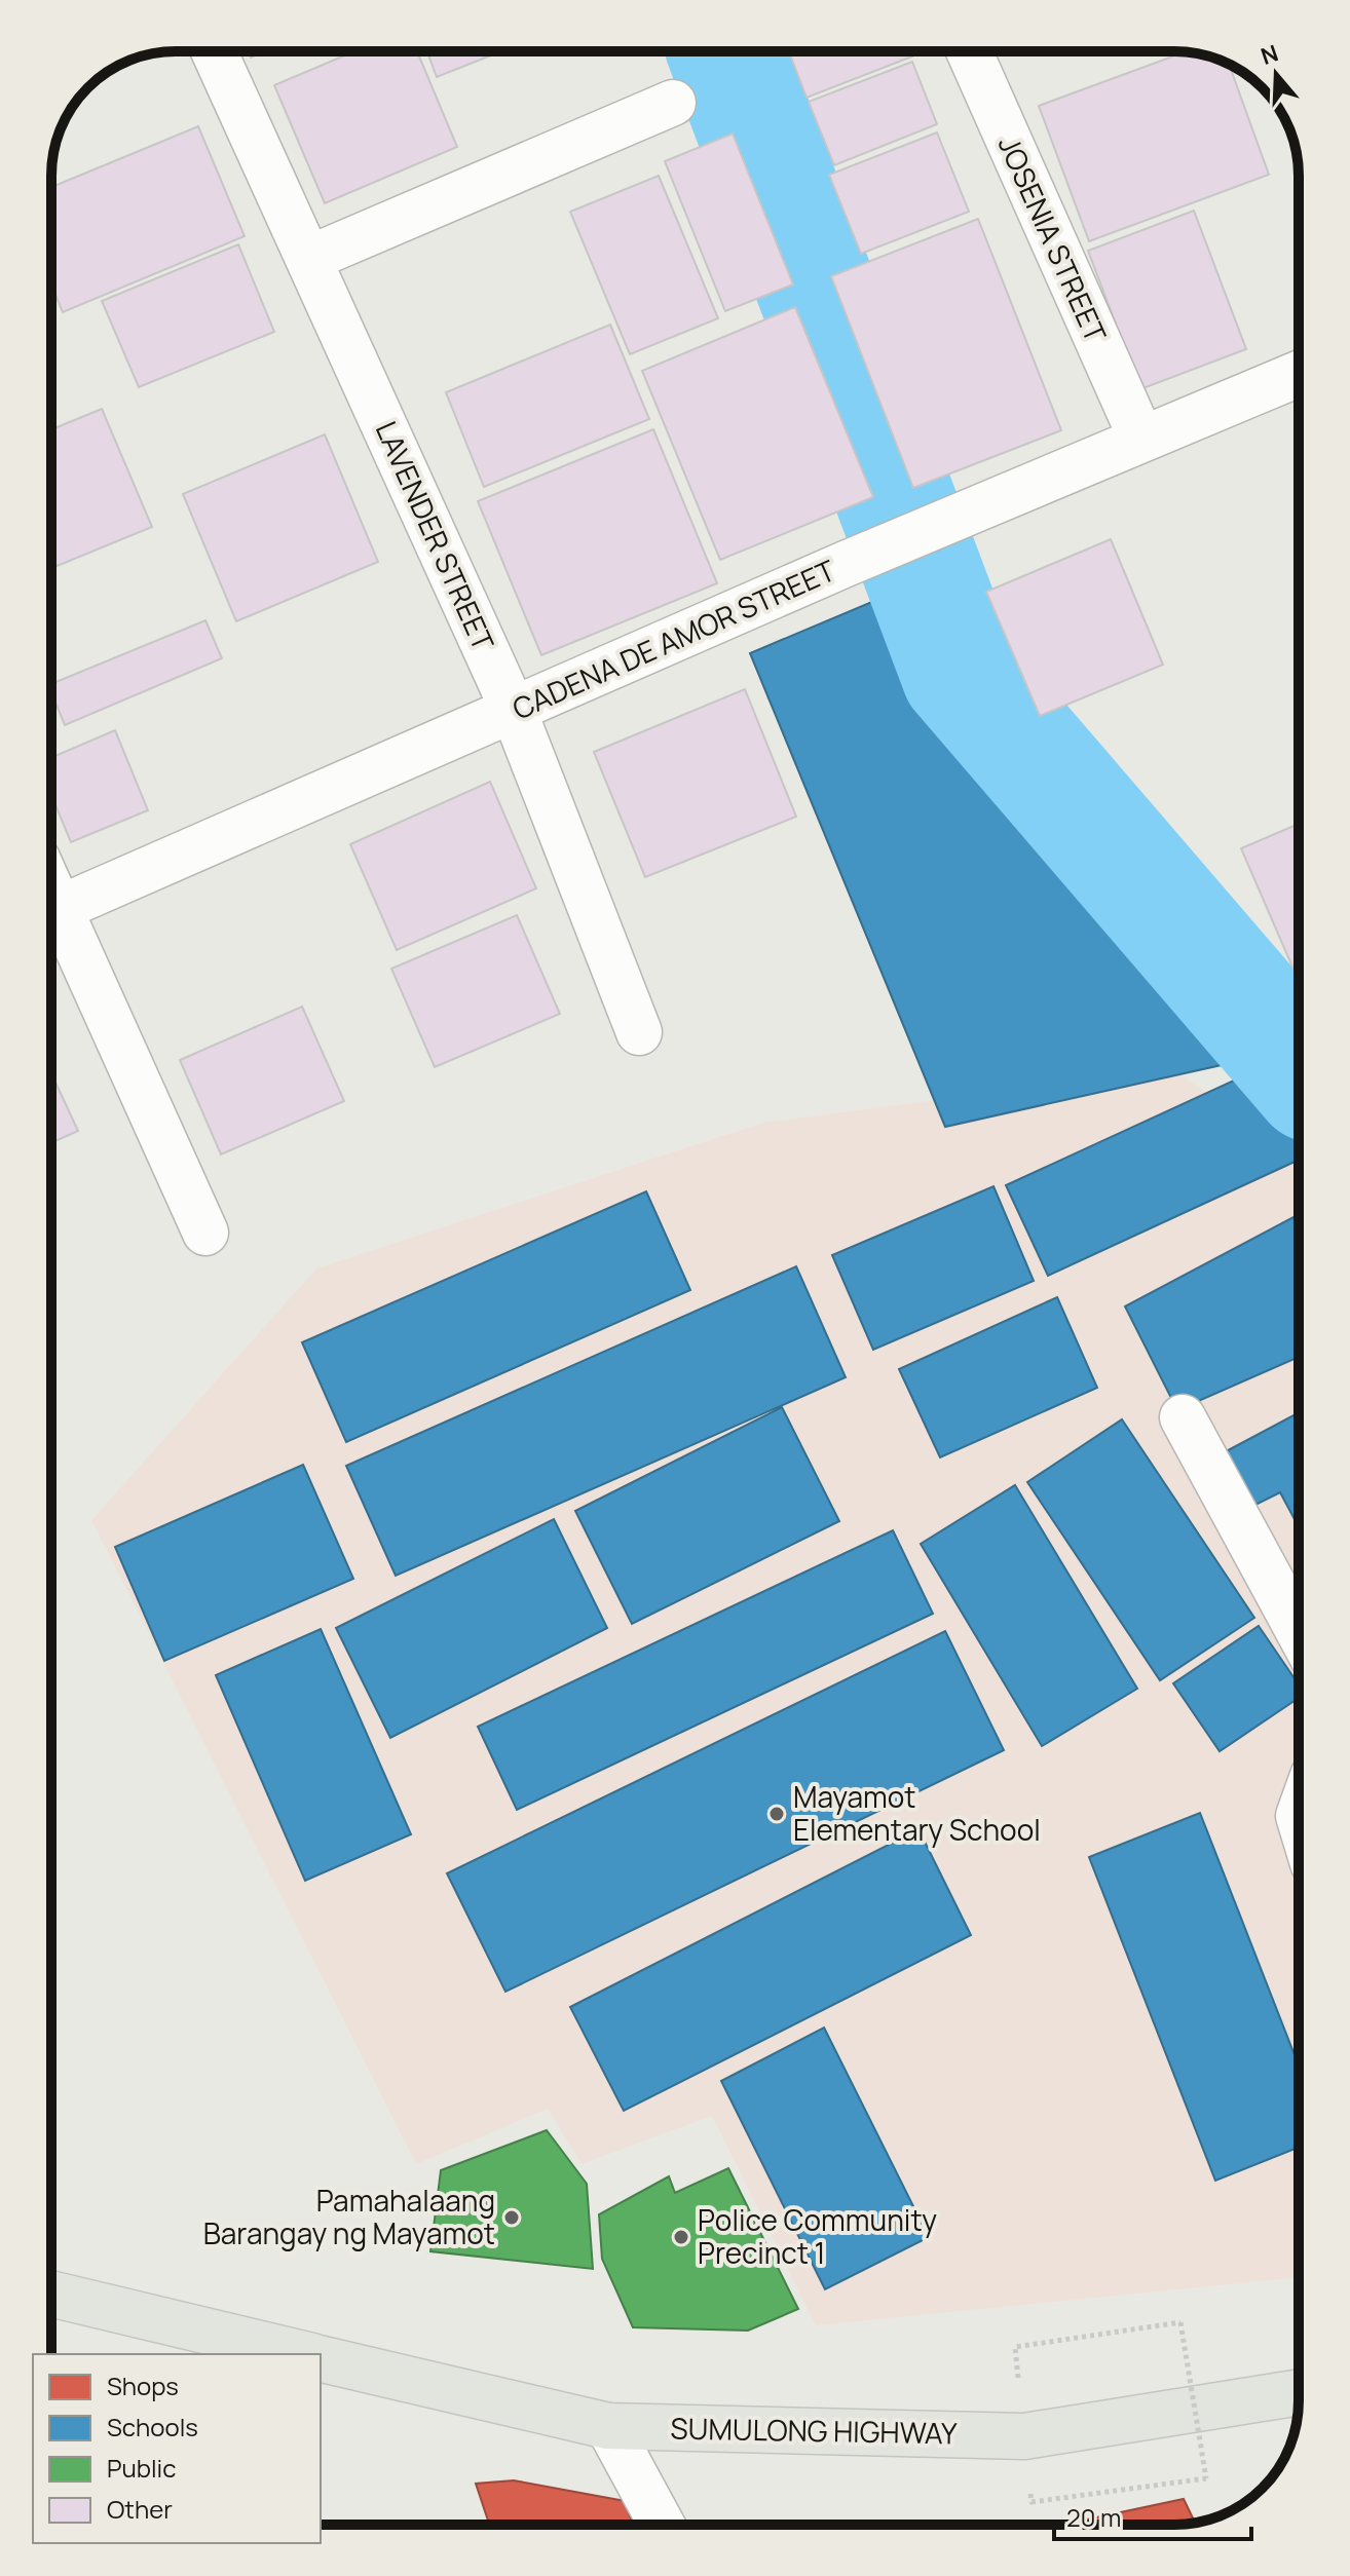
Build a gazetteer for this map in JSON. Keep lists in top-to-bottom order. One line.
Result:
{"streets":{"main road":["SUMULONG HIGHWAY"],"street":["JOSENIA STREET","LAVENDER STREET","CADENA DE AMOR STREET"]},"crossings":[["JOSENIA STREET","CADENA DE AMOR STREET"],["LAVENDER STREET","CADENA DE AMOR STREET"]],"places":["Mayamot Elementary School","Pamahalaang Barangay ng Mayamot","Police Community Precinct 1"],"legend":["Shops","Schools","Public","Other"],"scale_bar":"20 m","north":"top"}
